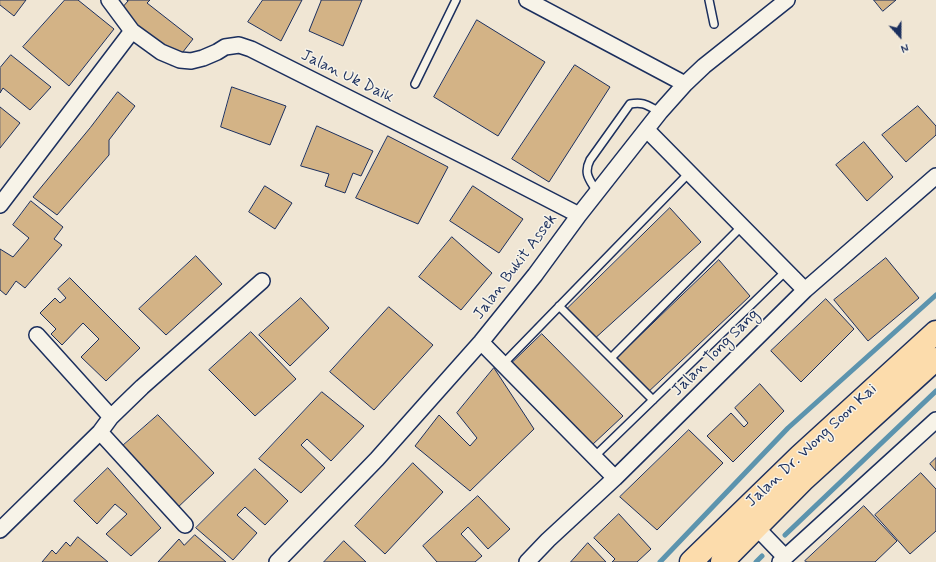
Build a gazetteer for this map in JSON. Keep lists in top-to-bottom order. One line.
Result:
{"streets":{"main road":["Jalan Dr. Wong Soon Kai"],"street":["Jalan Uk Daik","Jalan Bukit Assek","Jalan Tong Sang"]},"crossings":[["Jalan Uk Daik","Jalan Bukit Assek"]],"north":"bottom"}
